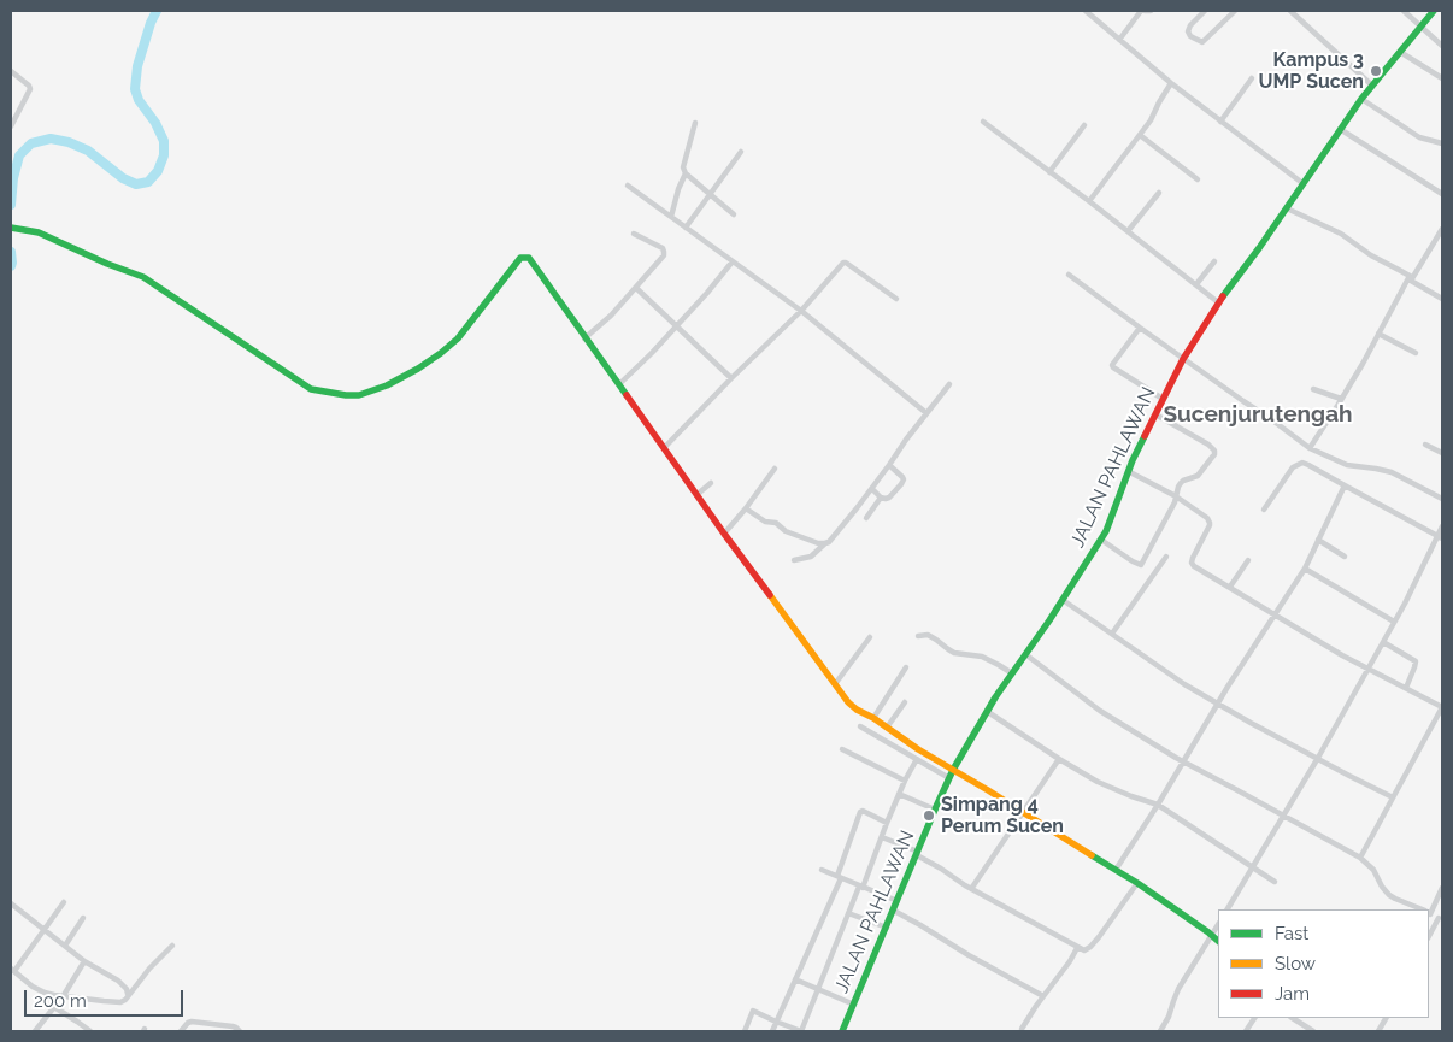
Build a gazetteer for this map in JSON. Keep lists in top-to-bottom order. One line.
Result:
{"streets":{"street":["JALAN PAHLAWAN"]},"districts":["Sucenjurutengah"],"places":["Kampus 3 UMP Sucen","Simpang 4 Perum Sucen"],"legend":["Fast","Slow","Jam"],"scale_bar":"200 m"}
